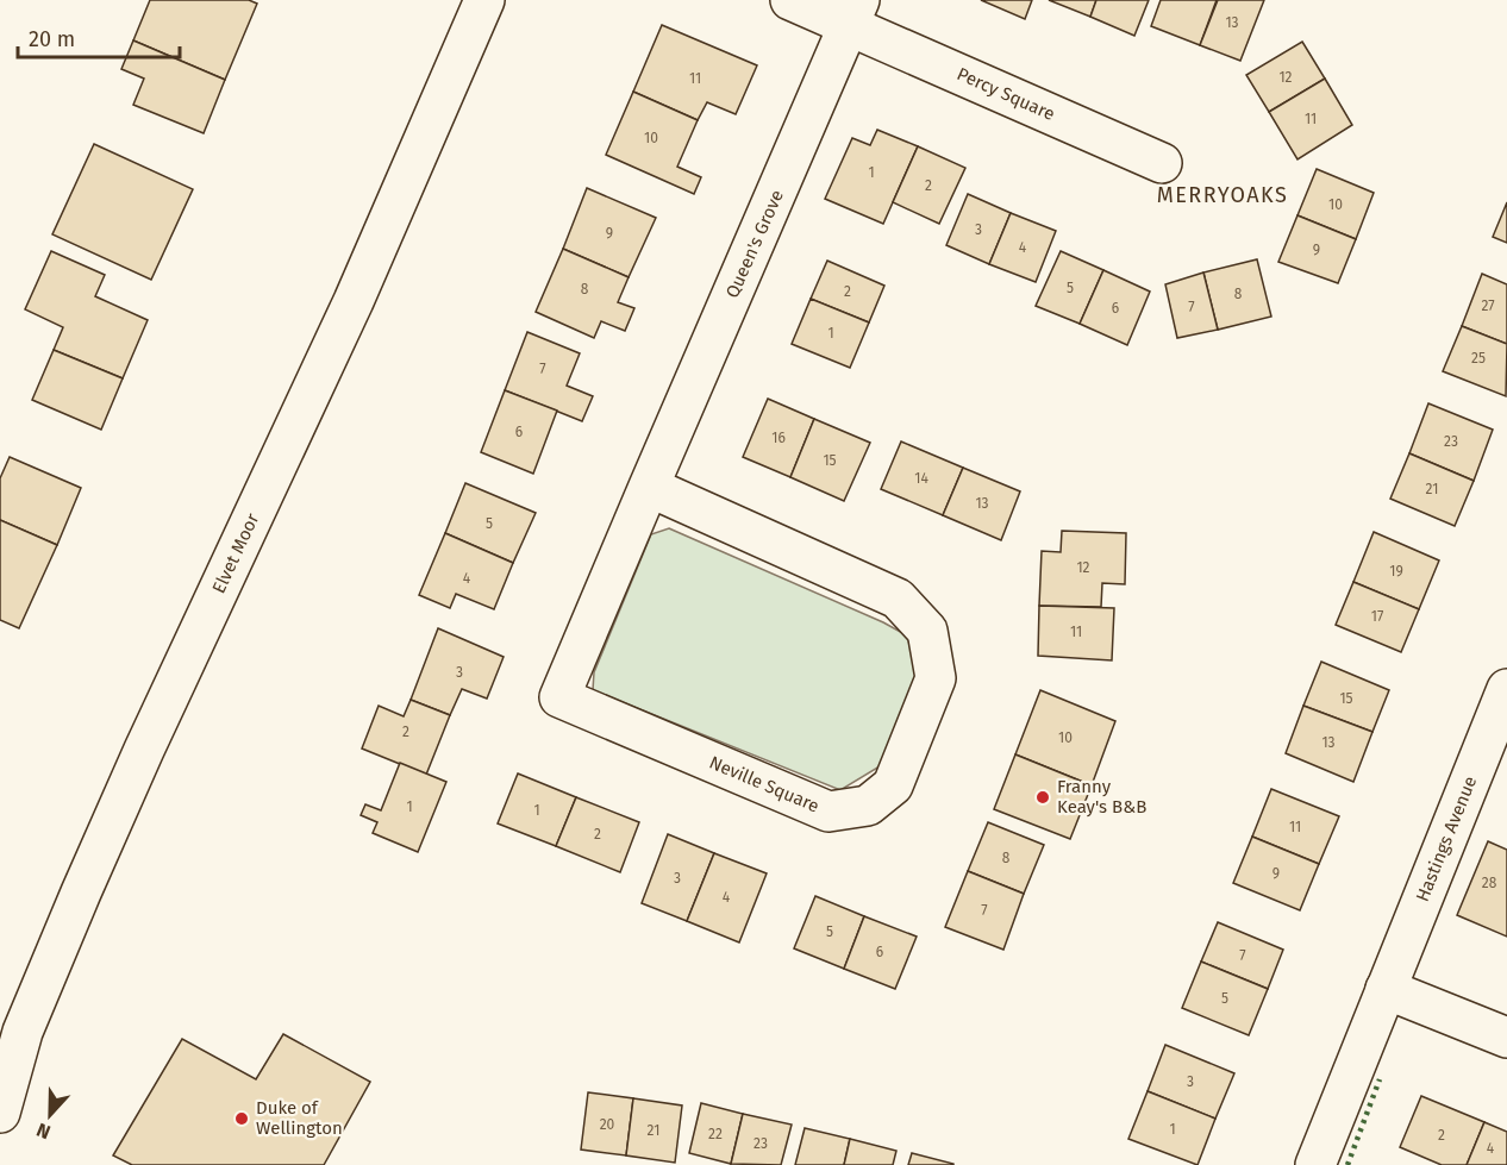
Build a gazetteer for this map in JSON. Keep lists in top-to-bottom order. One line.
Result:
{"streets":{"main road":["Percy Square","Queen's Grove","Elvet Moor","Neville Square","Hastings Avenue"]},"crossings":[["Percy Square","Queen's Grove"],["Queen's Grove","Neville Square"]],"districts":["MERRYOAKS"],"places":["Franny Keay's B&B","Duke of Wellington"],"house_numbers":["13","12","11","11","10","1","2","10","3","9","4","9","5","8","2","8","27","7","6","1","25","7","6","16","23","15","14","21","13","5","12","19","4","17","11","3","15","2","10","13","1","1","11","2","8","9","3","28","4","7","5","6","7","5","3","20","1","21","22","2","23","4"],"scale_bar":"20 m","north":"bottom"}
